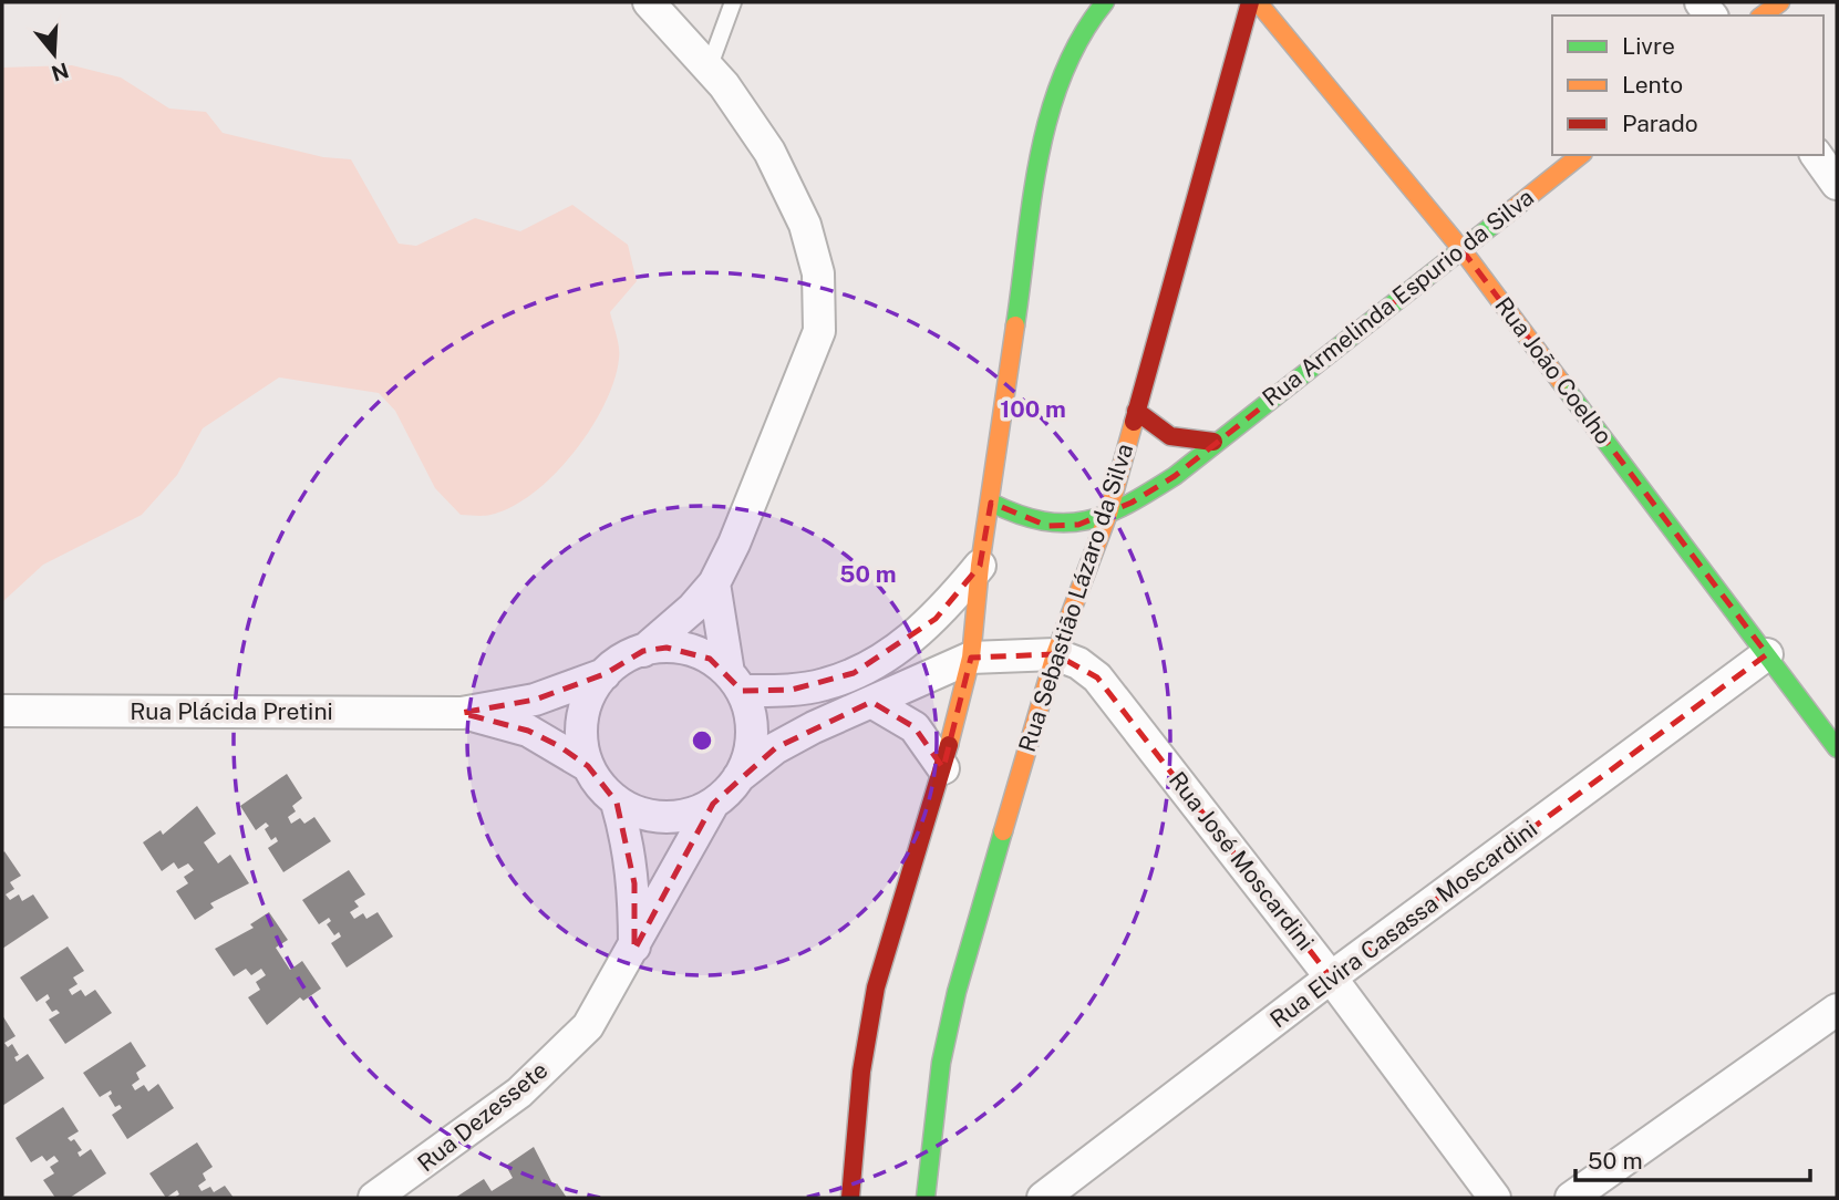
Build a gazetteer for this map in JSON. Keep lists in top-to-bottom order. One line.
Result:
{"streets":{"street":["Rua Armelinda Espurio da Silva","Rua João Coelho","Rua Sebastião Lázaro da Silva","Rua Plácida Pretini","Rua José Moscardini","Rua Elvira Casassa Moscardini","Rua Dezessete"]},"crossings":[["Rua Armelinda Espurio da Silva","Rua João Coelho"],["Rua Armelinda Espurio da Silva","Rua Sebastião Lázaro da Silva"],["Rua João Coelho","Rua Elvira Casassa Moscardini"],["Rua Sebastião Lázaro da Silva","Rua José Moscardini"],["Rua Plácida Pretini","Rua Dezessete"],["Rua José Moscardini","Rua Elvira Casassa Moscardini"]],"legend":["Livre","Lento","Parado"],"scale_bar":"50 m","north":"bottom","rings":["100 m","50 m"]}
